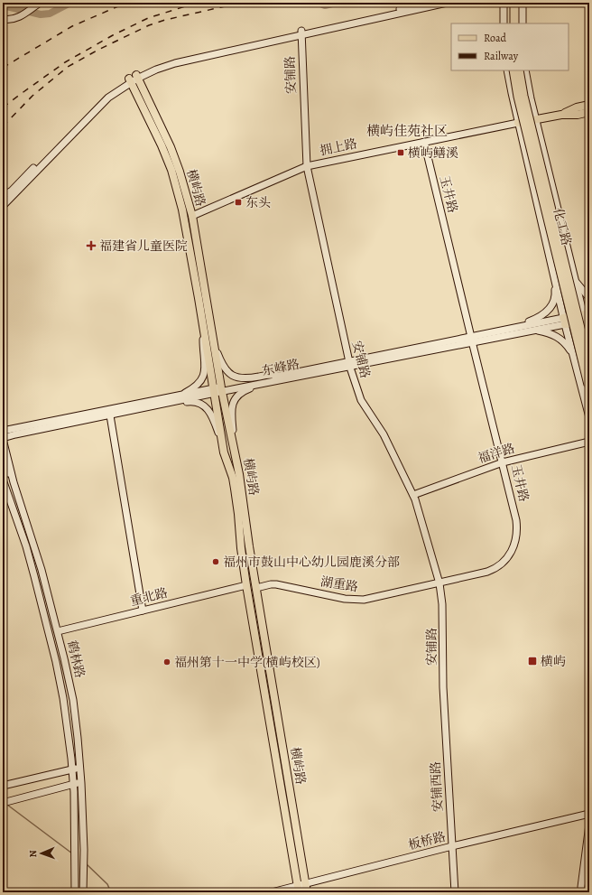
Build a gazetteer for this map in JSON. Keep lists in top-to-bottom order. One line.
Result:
{"streets":{"highway":["化工路"],"main road":["横屿路"],"street":["安铺路","拥上路","玉井路","东峰路","福洋路","湖重路","重北路","鹤林路","安铺西路","板桥路"]},"crossings":[["安铺路","拥上路"],["安铺路","玉井路"],["安铺路","东峰路"],["安铺路","福洋路"],["安铺路","湖重路"],["安铺路","安铺西路"],["拥上路","横屿路"],["拥上路","玉井路"],["横屿路","东峰路"],["横屿路","湖重路"],["横屿路","重北路"],["横屿路","板桥路"],["玉井路","东峰路"],["玉井路","福洋路"],["玉井路","湖重路"],["东峰路","鹤林路"],["重北路","鹤林路"],["安铺西路","板桥路"]],"districts":["横屿佳苑社区"],"places":{"transit":["横屿鳝溪","东头","横屿"],"health":["福建省儿童医院"],"other":["福州市鼓山中心幼儿园鹿溪分部","福州第十一中学(横屿校区)"]},"legend":["Road","Railway"],"north":"left"}
